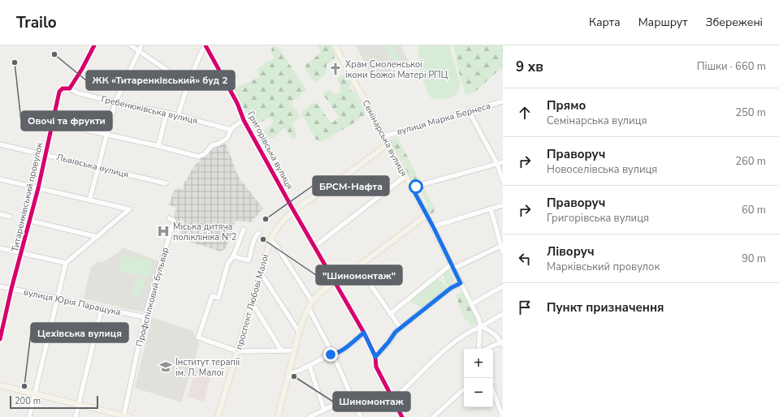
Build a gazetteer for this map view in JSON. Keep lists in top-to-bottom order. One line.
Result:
{"streets":{"main road":["Семінарська вулиця","проспект Любові Малої"],"street":["Гребенюківська вулиця","вулиця Марка Бернеса","Григорівська вулиця","Львівська вулиця","Титаренківський провулок","Профспілковий бульвар","вулиця Юрія Паращука"]},"crossings":[["Гребенюківська вулиця","Титаренківський провулок"],["вулиця Марка Бернеса","Семінарська вулиця"],["Семінарська вулиця","проспект Любові Малої"],["Григорівська вулиця","проспект Любові Малої"],["Львівська вулиця","Титаренківський провулок"],["Титаренківський провулок","вулиця Юрія Паращука"],["Профспілковий бульвар","вулиця Юрія Паращука"]],"places":{"other":["ЖК «Титаренківський» буд 2","Овочі та фрукти","БРСМ-Нафта","\"Шиномонтаж\"","Шиномонтаж","Цехівська вулиця"],"church":["Храм Смоленської ікони Божої Матері РПЦ"],"hospital":["Міська дитяча поліклініка №2"],"school or university":["Інститут терапії ім. Л. Малої"]},"scale_bar":"200 m","page":{"header":"Trailo","nav":["Карта","Маршрут","Збережені"],"heading":["9 хв","Пішки · 660 m"],"list":[["Прямо","Семінарська вулиця","250 m"],["Праворуч","Новоселівська вулиця","260 m"],["Праворуч","Григорівська вулиця","60 m"],["Ліворуч","Марківський провулок","90 m"],"Пункт призначення"],"map_buttons":["+","−"],"scale":"200 m"}}
